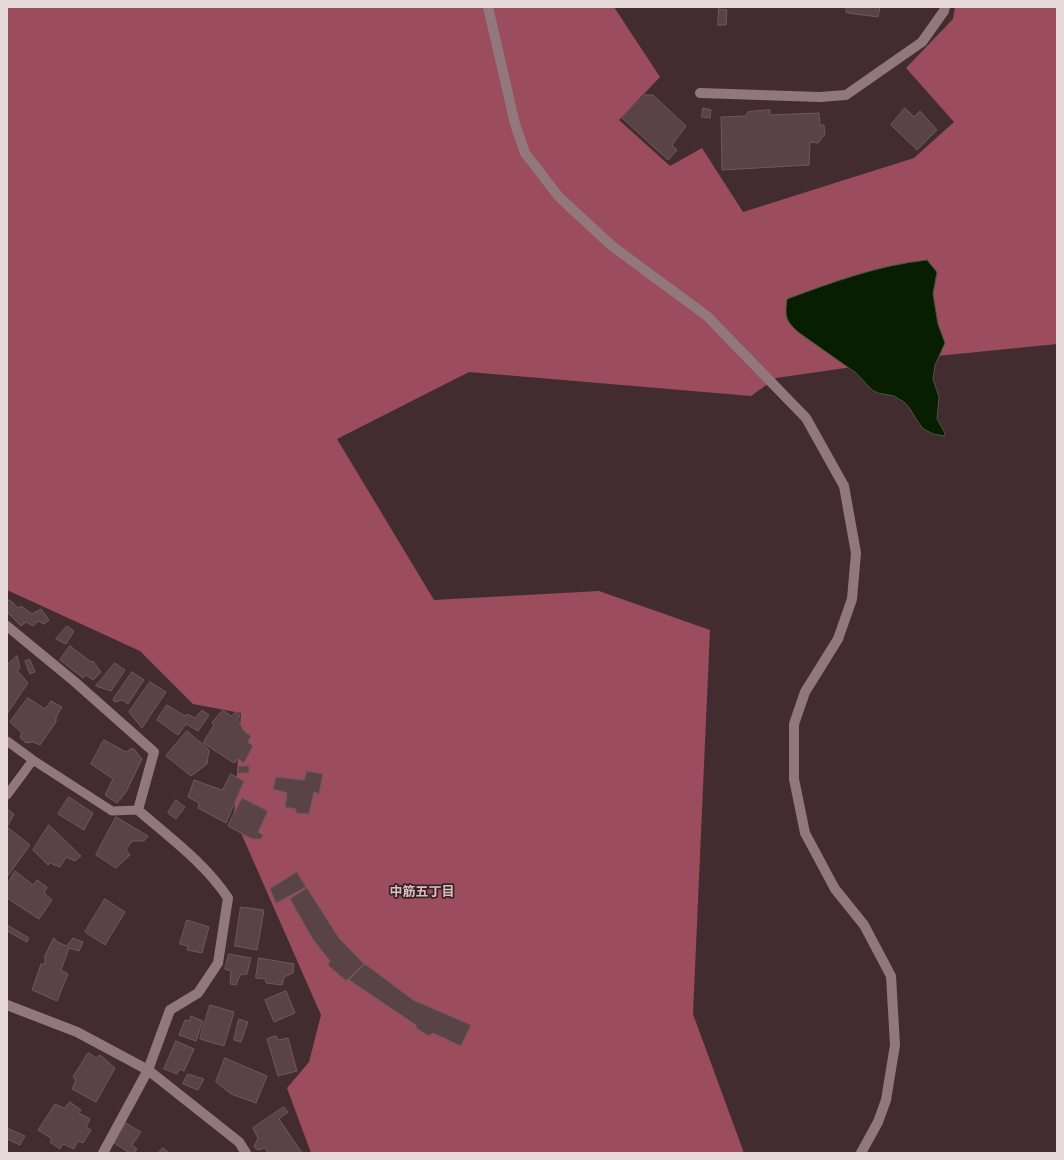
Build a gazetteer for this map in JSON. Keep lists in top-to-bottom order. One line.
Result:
{"districts":["中筋五丁目"]}
